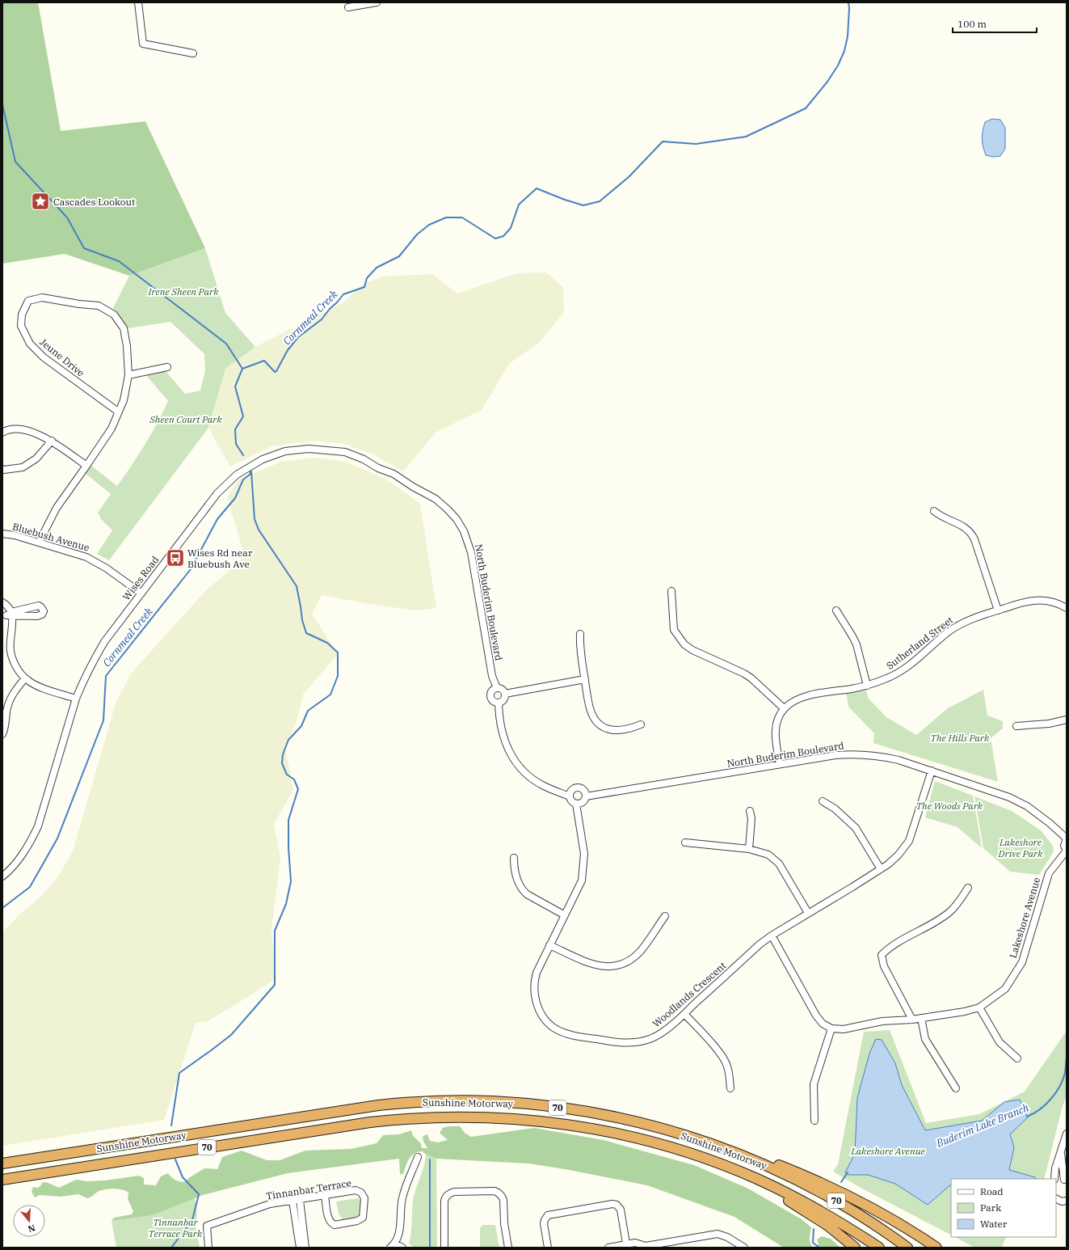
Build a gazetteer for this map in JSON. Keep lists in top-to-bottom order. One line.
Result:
{"streets":{"highway":["Sunshine Motorway","70"],"street":["Jeune Drive","Bluebush Avenue","Wises Road","North Buderim Boulevard","Sutherland Street","Lakeshore Avenue","Woodlands Crescent","Tinnanbar Terrace"]},"crossings":[["Jeune Drive","Bluebush Avenue"],["Bluebush Avenue","Wises Road"],["Wises Road","North Buderim Boulevard"],["North Buderim Boulevard","Sutherland Street"],["North Buderim Boulevard","Woodlands Crescent"]],"water":["Cornmeal Creek","Buderim Lake Branch"],"parks":["Irene Sheen Park","Sheen Court Park","The Hills Park","The Woods Park","Lakeshore Drive Park","Lakeshore Avenue","Tinnanbar Terrace Park"],"places":{"place":["Cascades Lookout"],"bus stop":["Wises Rd near Bluebush Ave"]},"legend":["Road","Park","Water"],"scale_bar":"100 m","north":"bottom"}
